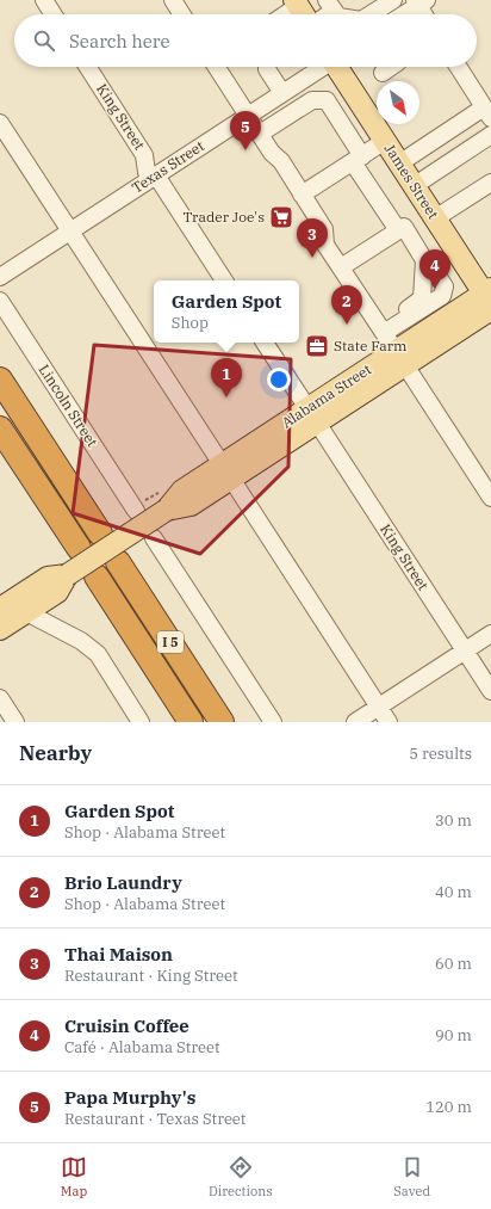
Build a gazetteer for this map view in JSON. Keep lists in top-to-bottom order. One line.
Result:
{"streets":{"highway":["I 5"],"main road":["James Street","Alabama Street"],"street":["King Street","Texas Street","Lincoln Street"]},"crossings":[["King Street","Texas Street"],["King Street","Alabama Street"],["James Street","Alabama Street"]],"places":{"supermarket":["Trader Joe's"],"office":["State Farm"]},"north":"bottom right","page":{"search":"Search here","pins":["5","3","4","2","1"],"popup":["Garden Spot","Shop"],"heading":["Nearby","5 results"],"list":[{"mark":"1","name":"Garden Spot","note":"Shop · Alabama Street","value":"30 m"},{"mark":"2","name":"Brio Laundry","note":"Shop · Alabama Street","value":"40 m"},{"mark":"3","name":"Thai Maison","note":"Restaurant · King Street","value":"60 m"},{"mark":"4","name":"Cruisin Coffee","note":"Café · Alabama Street","value":"90 m"},{"mark":"5","name":"Papa Murphy's","note":"Restaurant · Texas Street","value":"120 m"}],"nav":["Map","Directions","Saved"]}}
